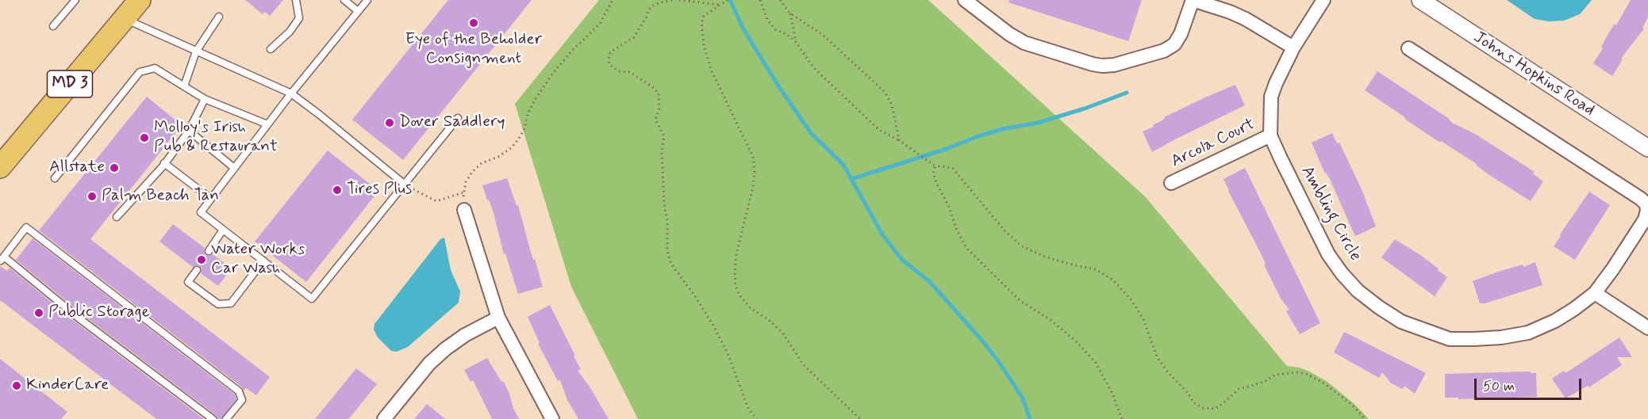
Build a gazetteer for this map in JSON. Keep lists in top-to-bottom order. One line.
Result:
{"streets":{"highway":["MD 3"],"street":["Johns Hopkins Road","Arcola Court","Ambling Circle"]},"crossings":[["Arcola Court","Ambling Circle"]],"places":["Eye of the Beholder Consignment","Dover Saddlery","Molloy's Irish Pub & Restaurant","Allstate","Tires Plus","Palm Beach Tan","Water Works Car Wash","Public Storage","KinderCare"],"scale_bar":"50 m"}
